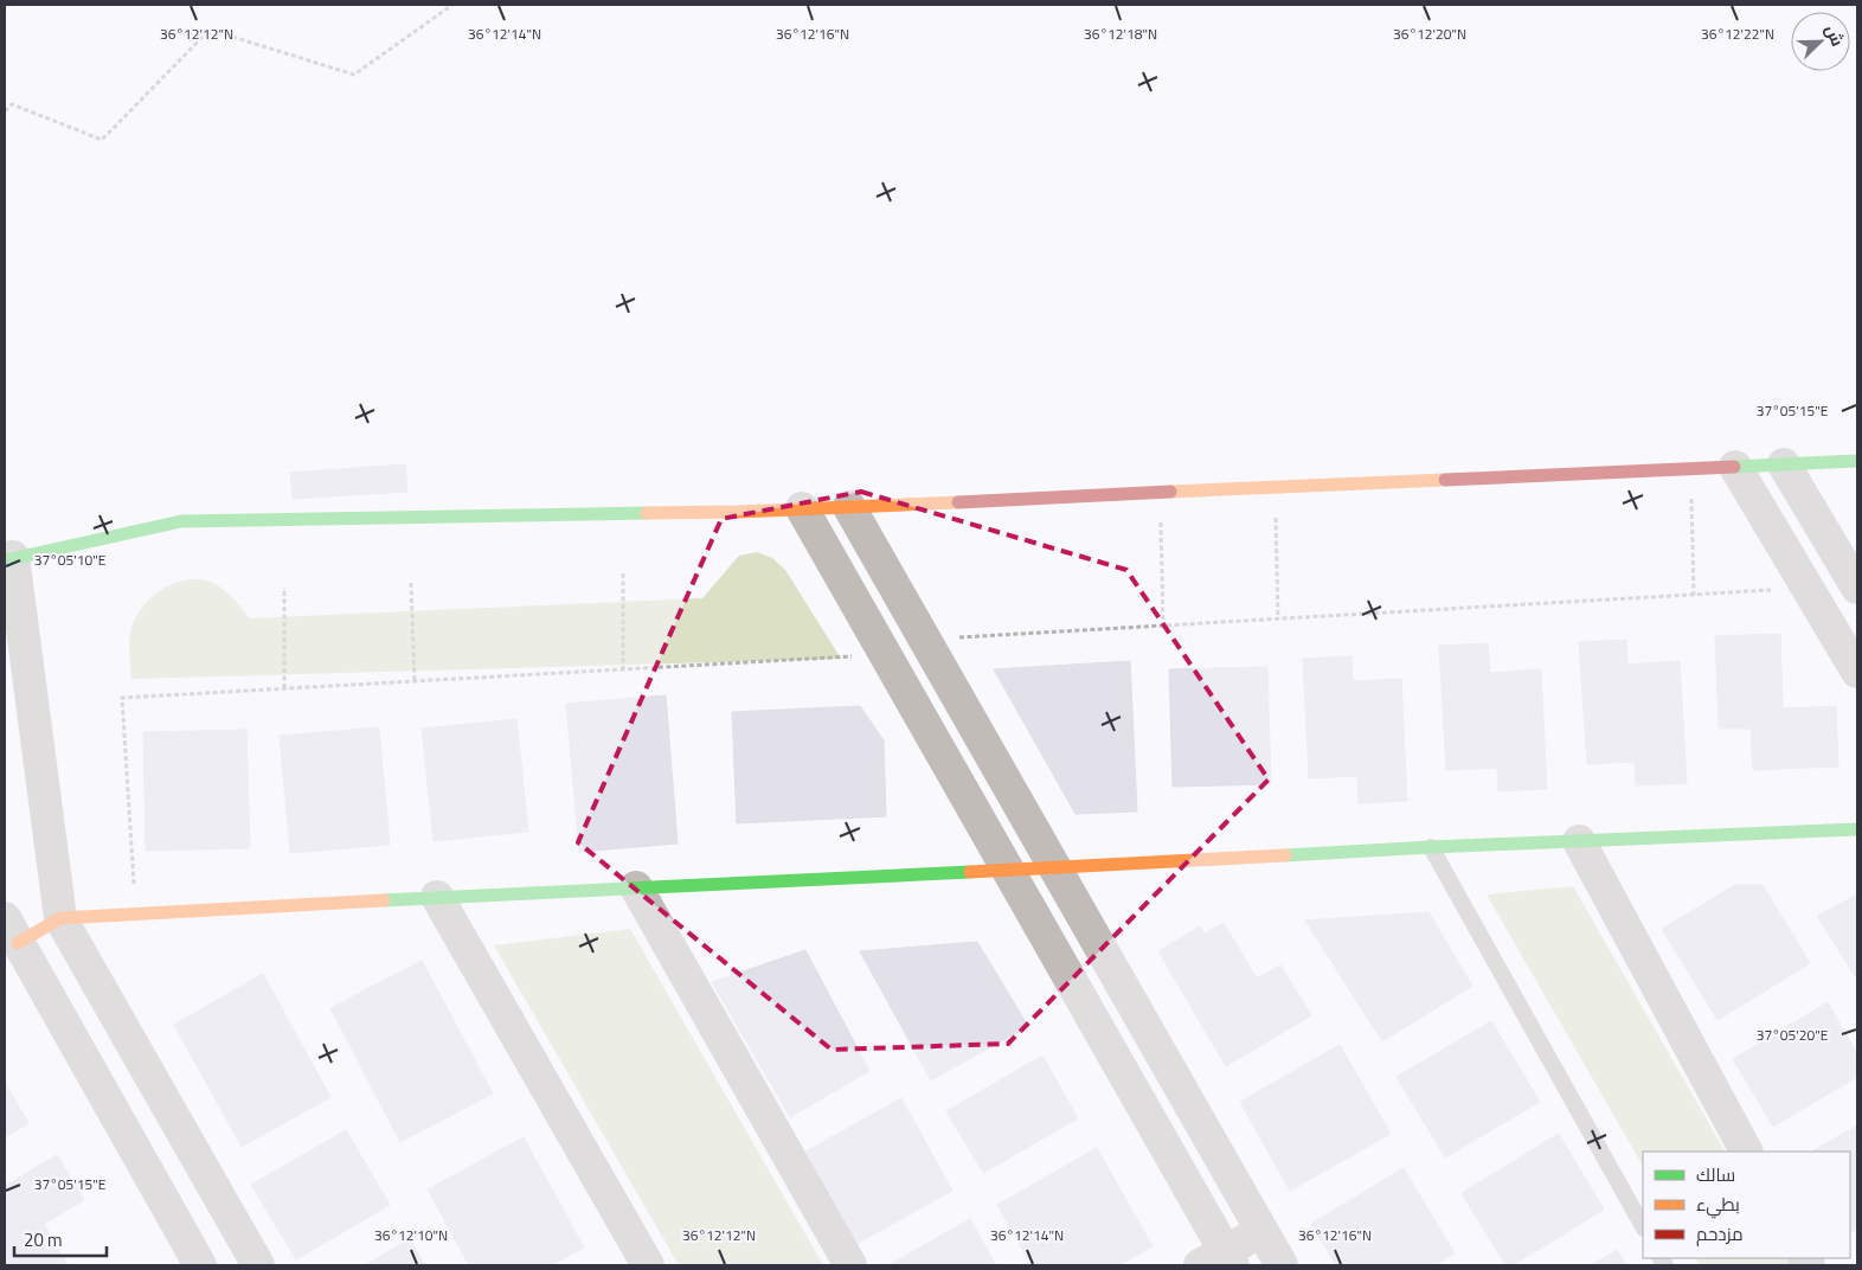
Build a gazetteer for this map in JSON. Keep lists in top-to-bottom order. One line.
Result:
{"legend":["سالك","بطيء","مزدحم"],"scale_bar":"20 m","north":"top right","coordinates":["36°12'12\"N","36°12'14\"N","36°12'16\"N","36°12'18\"N","36°12'20\"N","36°12'22\"N","37°05'15\"E","37°05'10\"E","37°05'20\"E","36°12'10\"N"]}
